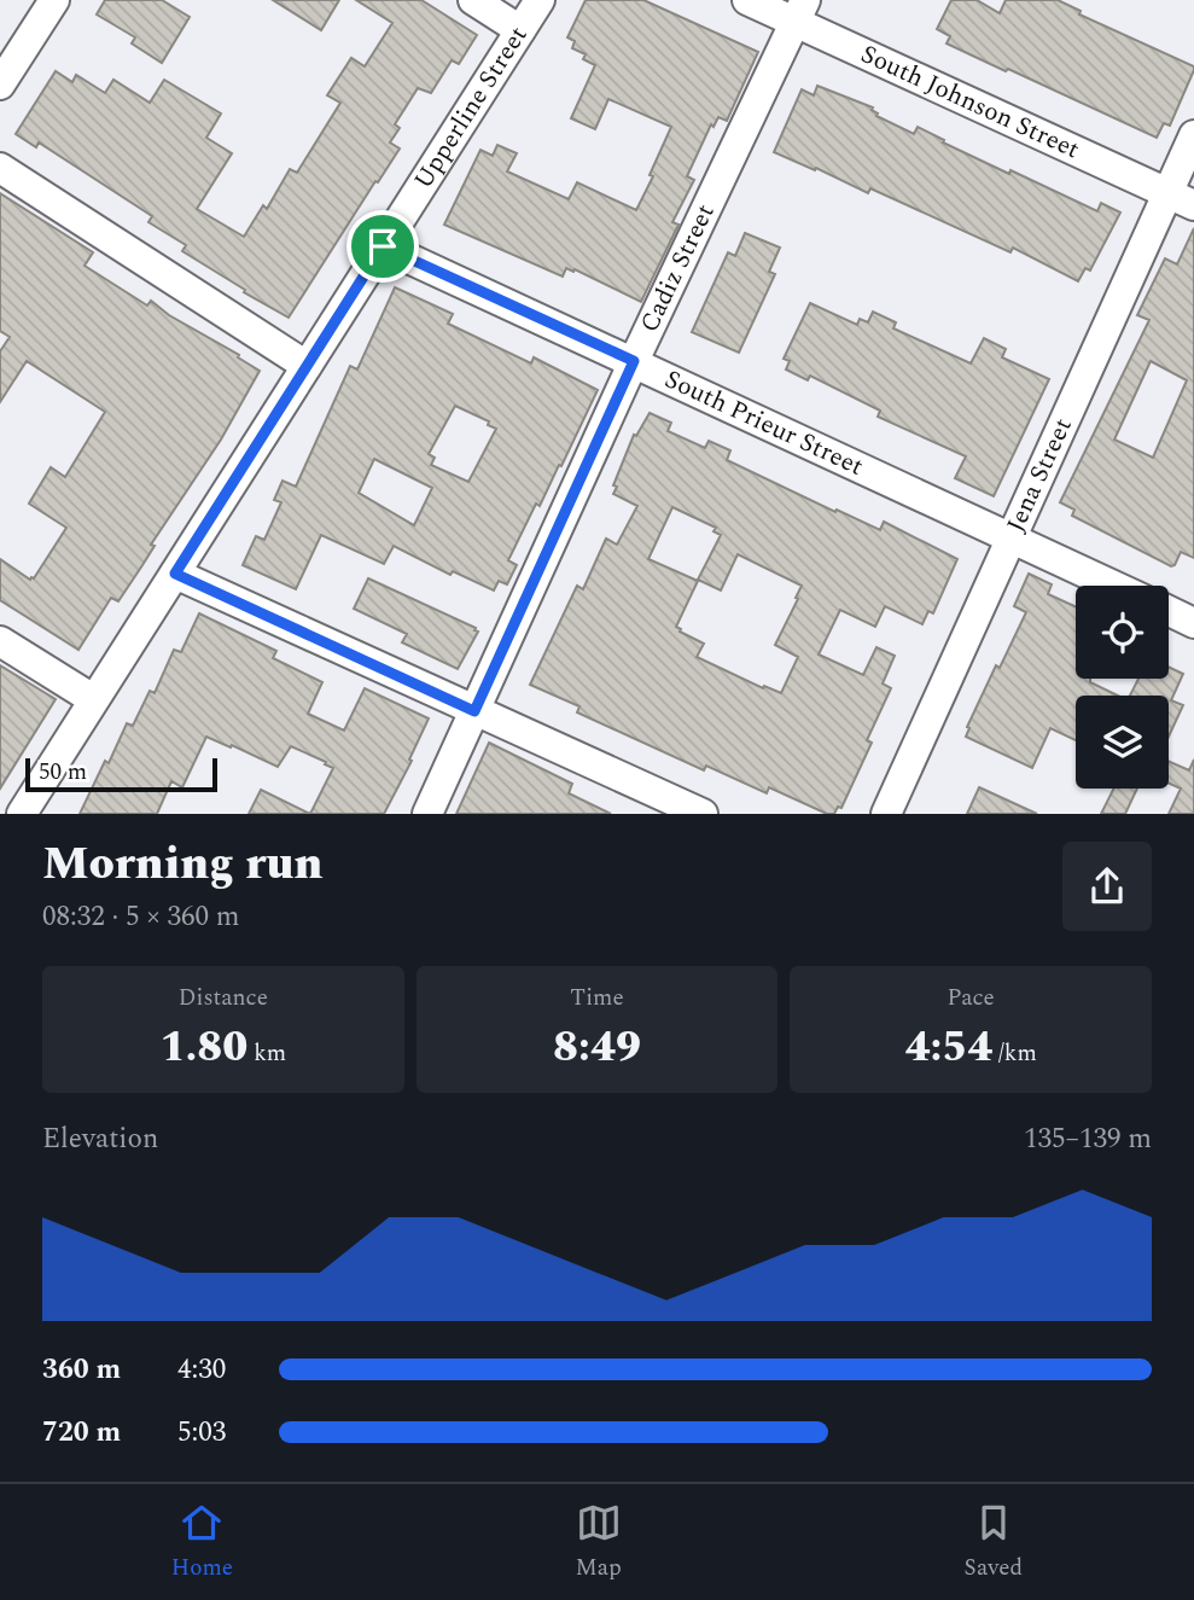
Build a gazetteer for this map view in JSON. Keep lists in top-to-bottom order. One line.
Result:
{"streets":{"street":["South Johnson Street","Upperline Street","Cadiz Street","South Prieur Street","Jena Street"]},"crossings":[["South Johnson Street","Cadiz Street"],["South Johnson Street","Jena Street"],["Upperline Street","South Prieur Street"],["Cadiz Street","South Prieur Street"],["South Prieur Street","Jena Street"]],"scale_bar":"50 m","page":{"scale":"50 m","heading":["Morning run","08:32 · 5 × 360 m"],"stats":[["Distance","1.80 km"],["Time","8:49"],["Pace","4:54 /km"]],"chart":["Elevation","135–139 m"],"list":[{"name":"360 m","note":"4:30"},{"name":"720 m","note":"5:03"}],"tabs":["Home","Map","Saved"]}}
